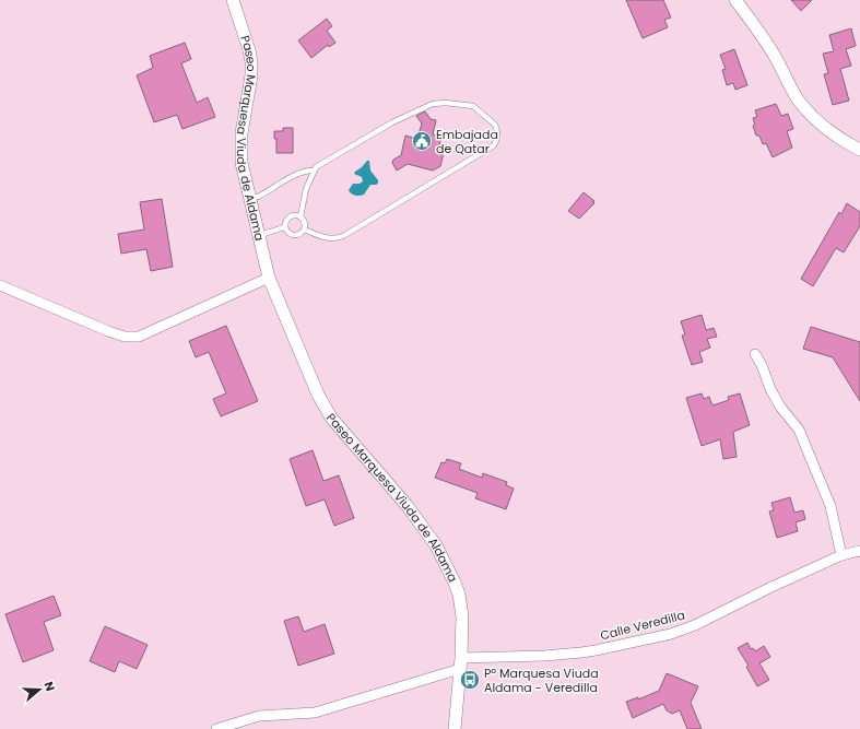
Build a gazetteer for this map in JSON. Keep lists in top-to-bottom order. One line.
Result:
{"streets":{"street":["Paseo Marquesa Viuda de Aldama","Calle Veredilla"]},"crossings":[["Paseo Marquesa Viuda de Aldama","Calle Veredilla"]],"places":{"public building":["Embajada de Qatar"],"bus stop":["Pº Marquesa Viuda Aldama - Veredilla"]},"north":"right"}
